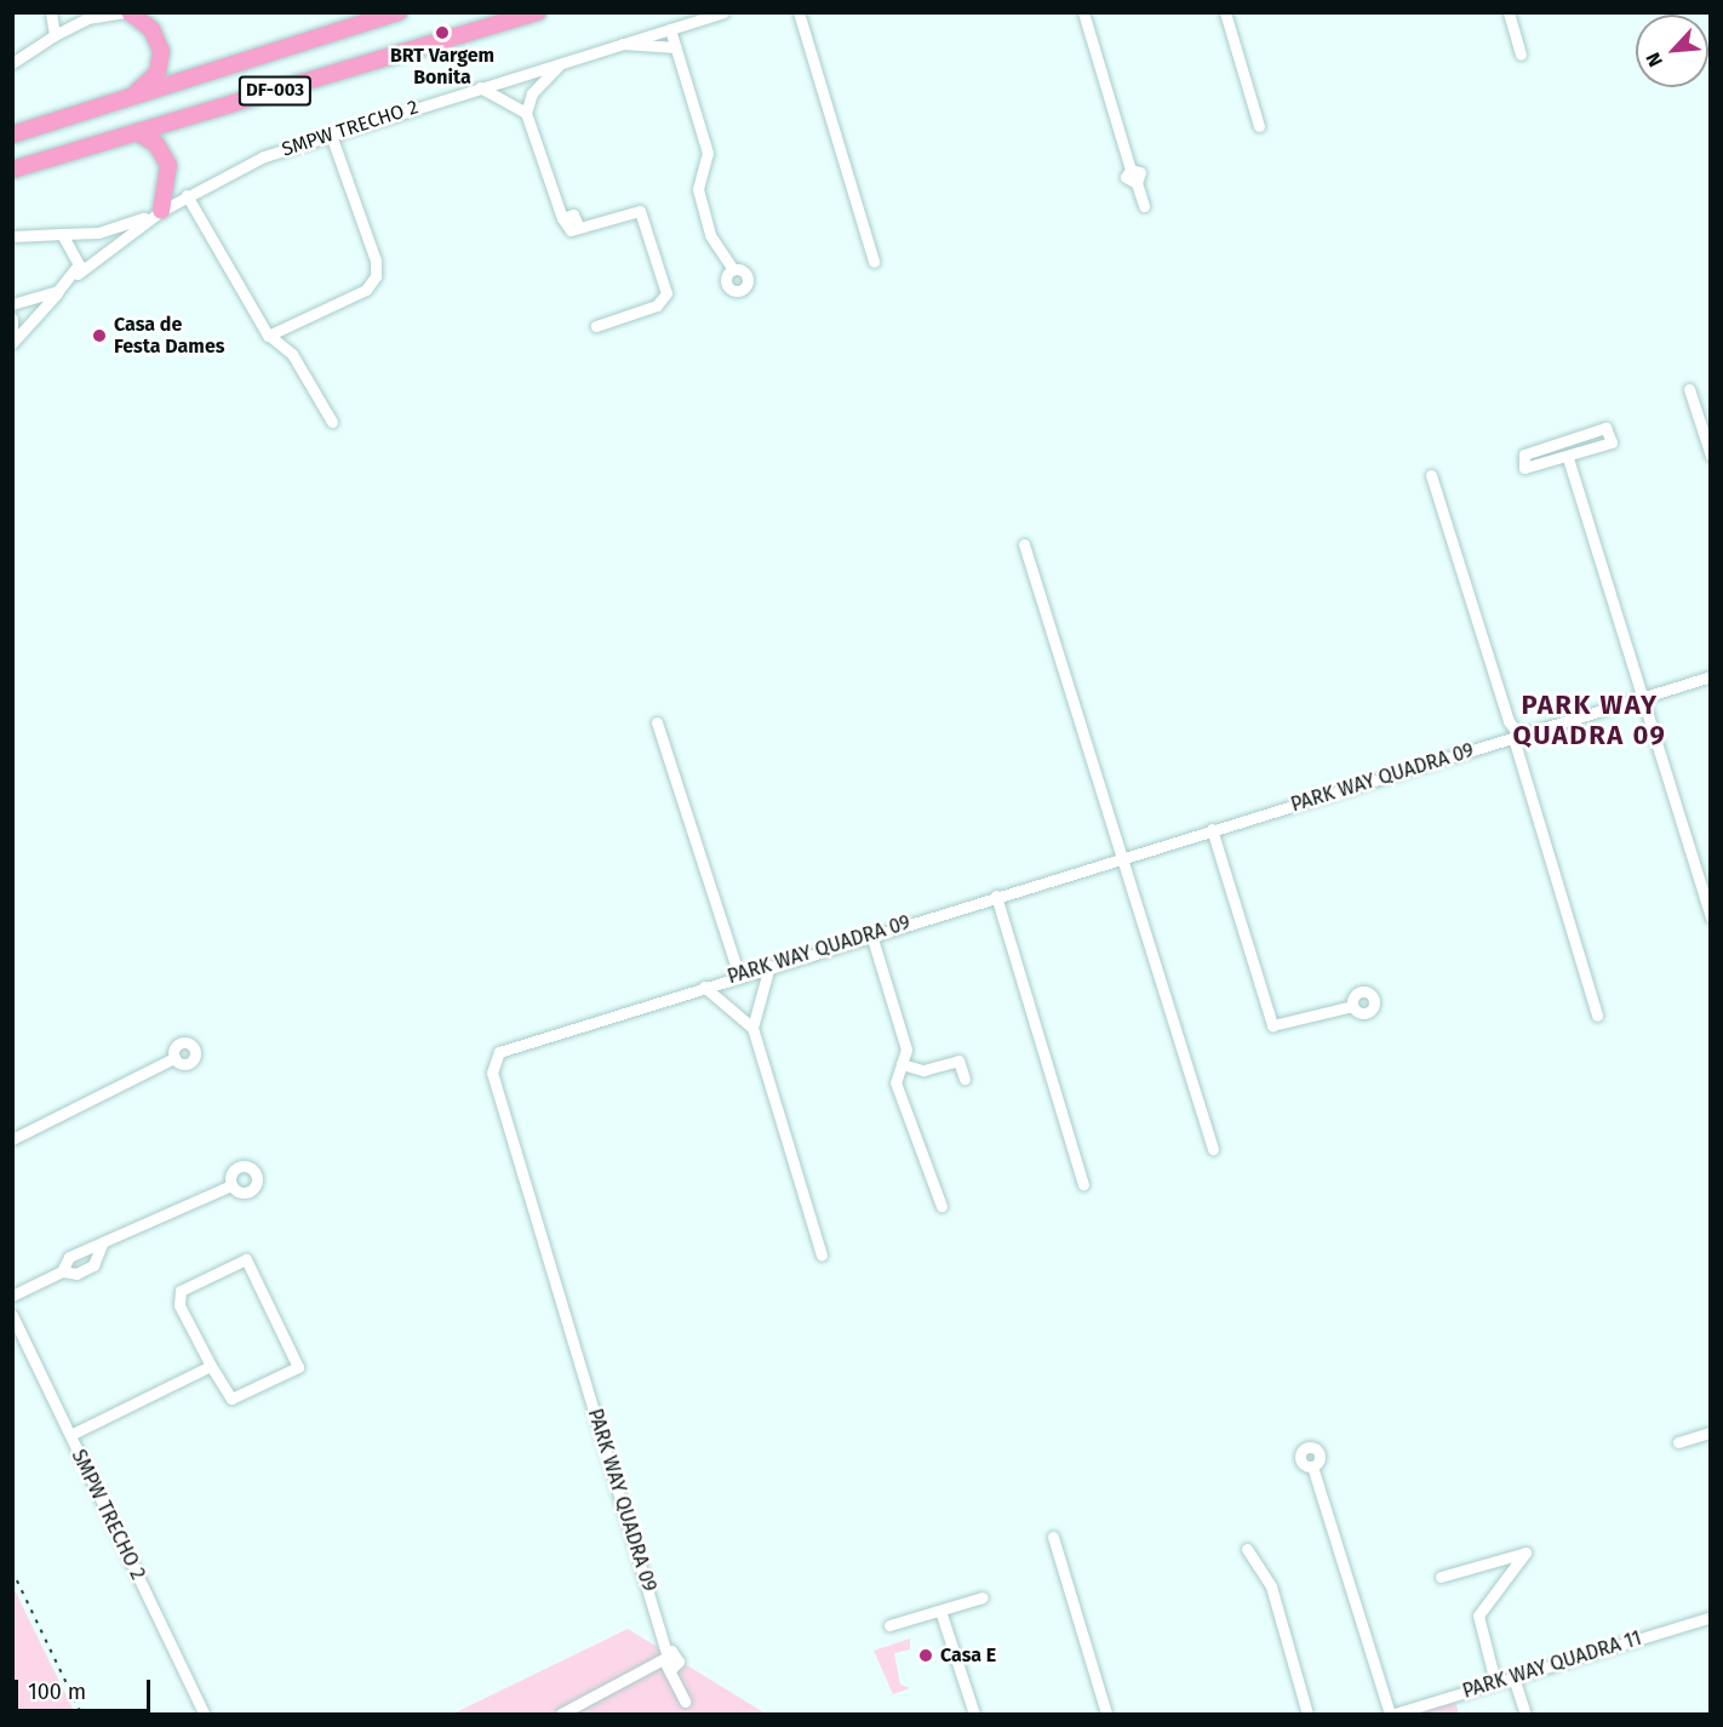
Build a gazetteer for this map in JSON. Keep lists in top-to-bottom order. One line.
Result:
{"streets":{"highway":["DF-003"],"street":["SMPW TRECHO 2","PARK WAY QUADRA 09","PARK WAY QUADRA 11"]},"districts":["PARK WAY QUADRA 09"],"places":["BRT Vargem Bonita","Casa de Festa Dames","Casa E"],"scale_bar":"100 m","north":"bottom left"}
